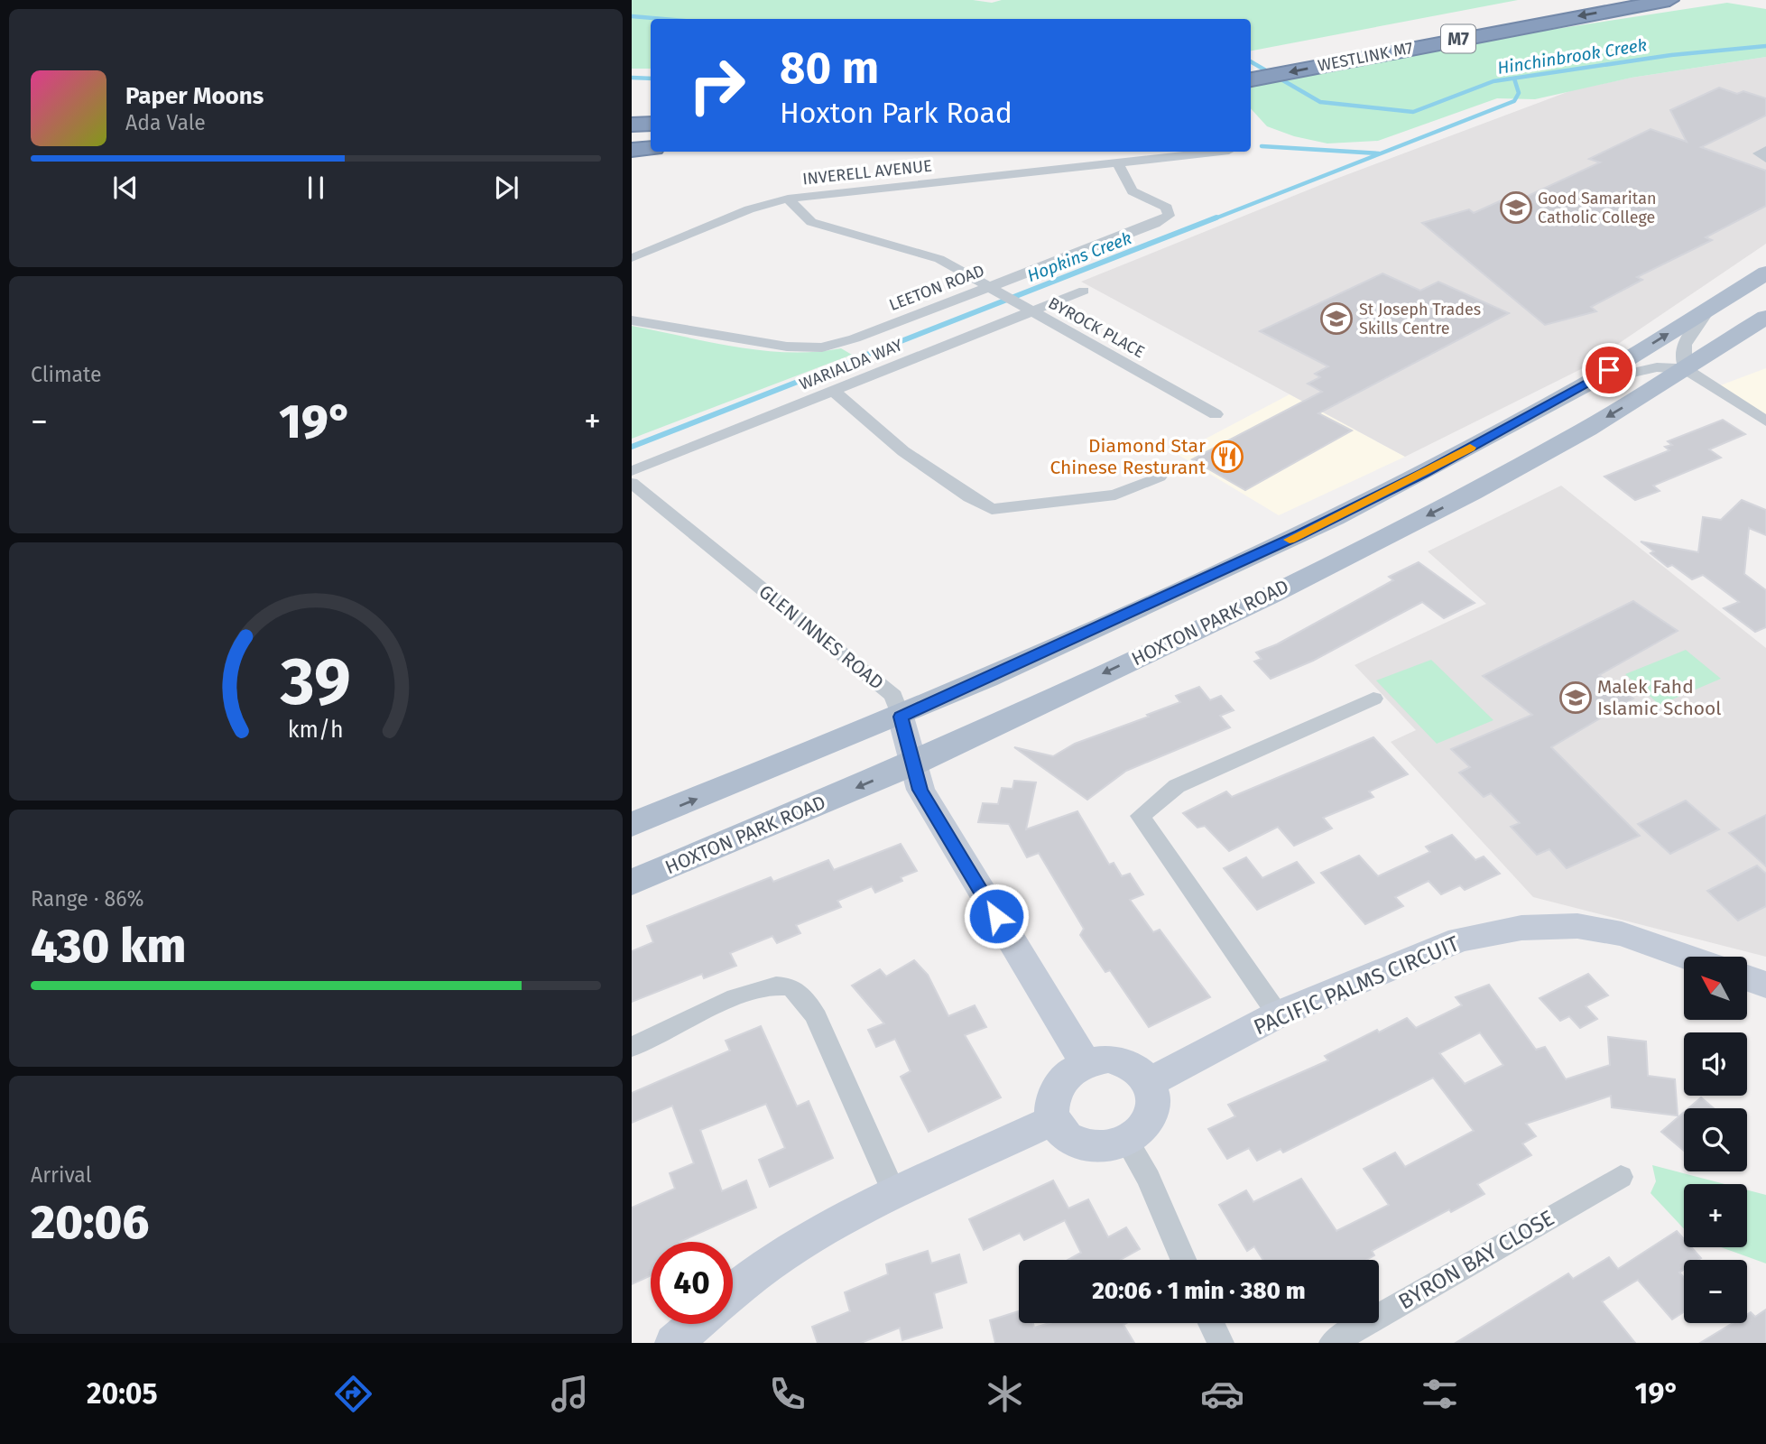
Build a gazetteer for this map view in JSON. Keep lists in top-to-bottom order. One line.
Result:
{"streets":{"highway":["M7","WESTLINK M7"],"main road":["HOXTON PARK ROAD"],"street":["INVERELL AVENUE","LEETON ROAD","BYROCK PLACE","WARIALDA WAY","GLEN INNES ROAD","PACIFIC PALMS CIRCUIT","BYRON BAY CLOSE"]},"crossings":[["INVERELL AVENUE","LEETON ROAD"],["INVERELL AVENUE","BYROCK PLACE"],["LEETON ROAD","BYROCK PLACE"],["BYROCK PLACE","WARIALDA WAY"],["HOXTON PARK ROAD","GLEN INNES ROAD"],["GLEN INNES ROAD","PACIFIC PALMS CIRCUIT"]],"one_way":["WESTLINK M7"],"water":["Hinchinbrook Creek","Hopkins Creek"],"places":{"school or university":["Good Samaritan Catholic College","St Joseph Trades Skills Centre","Malek Fahd Islamic School"],"restaurant":["Diamond Star Chinese Resturant"]},"north":"top left","page":{"turn":["80 m","Hoxton Park Road"],"song":["Paper Moons","Ada Vale"],"tile":["Climate",["Range · 86%","430 km"],["Arrival","20:06"]],"heat":["−","19°","+"],"map_buttons":["+","−"],"limit":"40","trip":"20:06 · 1 min · 380 m","tabs":["20:05","19°"],"gauge":["39","km/h"]}}
